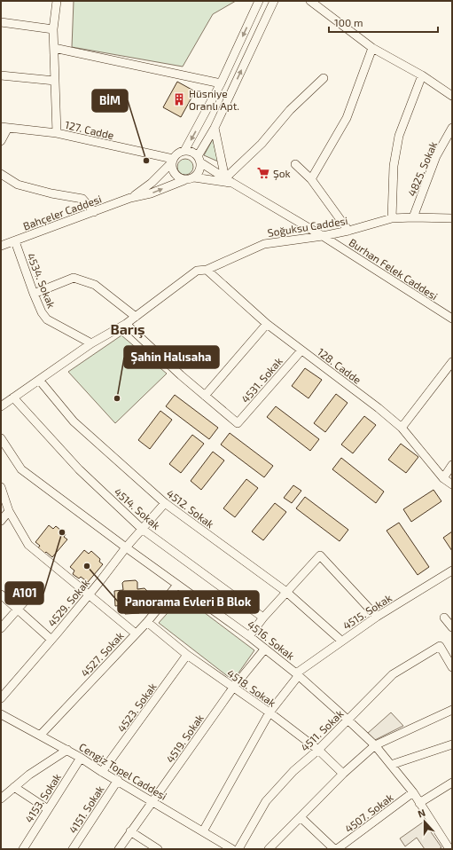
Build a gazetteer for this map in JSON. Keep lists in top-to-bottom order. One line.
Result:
{"streets":{"street":["127. Cadde","4825. Sokak","Bahçeler Caddesi","Soğuksu Caddesi","Burhan Felek Caddesi","4534. Sokak","128. Cadde","4531. Sokak","4514. Sokak","4512. Sokak","4529. Sokak","4515. Sokak","4516. Sokak","4527. Sokak","4518. Sokak","4523. Sokak","4511. Sokak","4519. Sokak","Cengiz Topel Caddesi","4153. Sokak","4151. Sokak","4507. Sokak"]},"crossings":[["127. Cadde","Burhan Felek Caddesi"],["4825. Sokak","Soğuksu Caddesi"],["Bahçeler Caddesi","4534. Sokak"],["Soğuksu Caddesi","Burhan Felek Caddesi"],["Soğuksu Caddesi","4534. Sokak"],["Soğuksu Caddesi","128. Cadde"],["Soğuksu Caddesi","4514. Sokak"],["Soğuksu Caddesi","4512. Sokak"],["128. Cadde","4531. Sokak"],["4514. Sokak","4529. Sokak"],["4512. Sokak","4529. Sokak"],["4512. Sokak","4515. Sokak"],["4529. Sokak","4516. Sokak"],["4515. Sokak","4516. Sokak"],["4515. Sokak","4518. Sokak"],["4515. Sokak","Cengiz Topel Caddesi"],["4516. Sokak","4527. Sokak"],["4516. Sokak","4511. Sokak"],["4516. Sokak","4519. Sokak"],["4516. Sokak","4507. Sokak"],["4527. Sokak","4518. Sokak"],["4527. Sokak","Cengiz Topel Caddesi"],["4518. Sokak","4523. Sokak"],["4518. Sokak","4511. Sokak"],["4518. Sokak","4519. Sokak"],["4523. Sokak","Cengiz Topel Caddesi"],["4519. Sokak","Cengiz Topel Caddesi"],["Cengiz Topel Caddesi","4153. Sokak"],["Cengiz Topel Caddesi","4151. Sokak"]],"districts":["Barış"],"places":{"building":["Hüsniye Oranlı Apt."],"other":["BİM","Şahin Halısaha","A101","Panorama Evleri B Blok"],"supermarket":["Şok"]},"scale_bar":"100 m","north":"top"}
